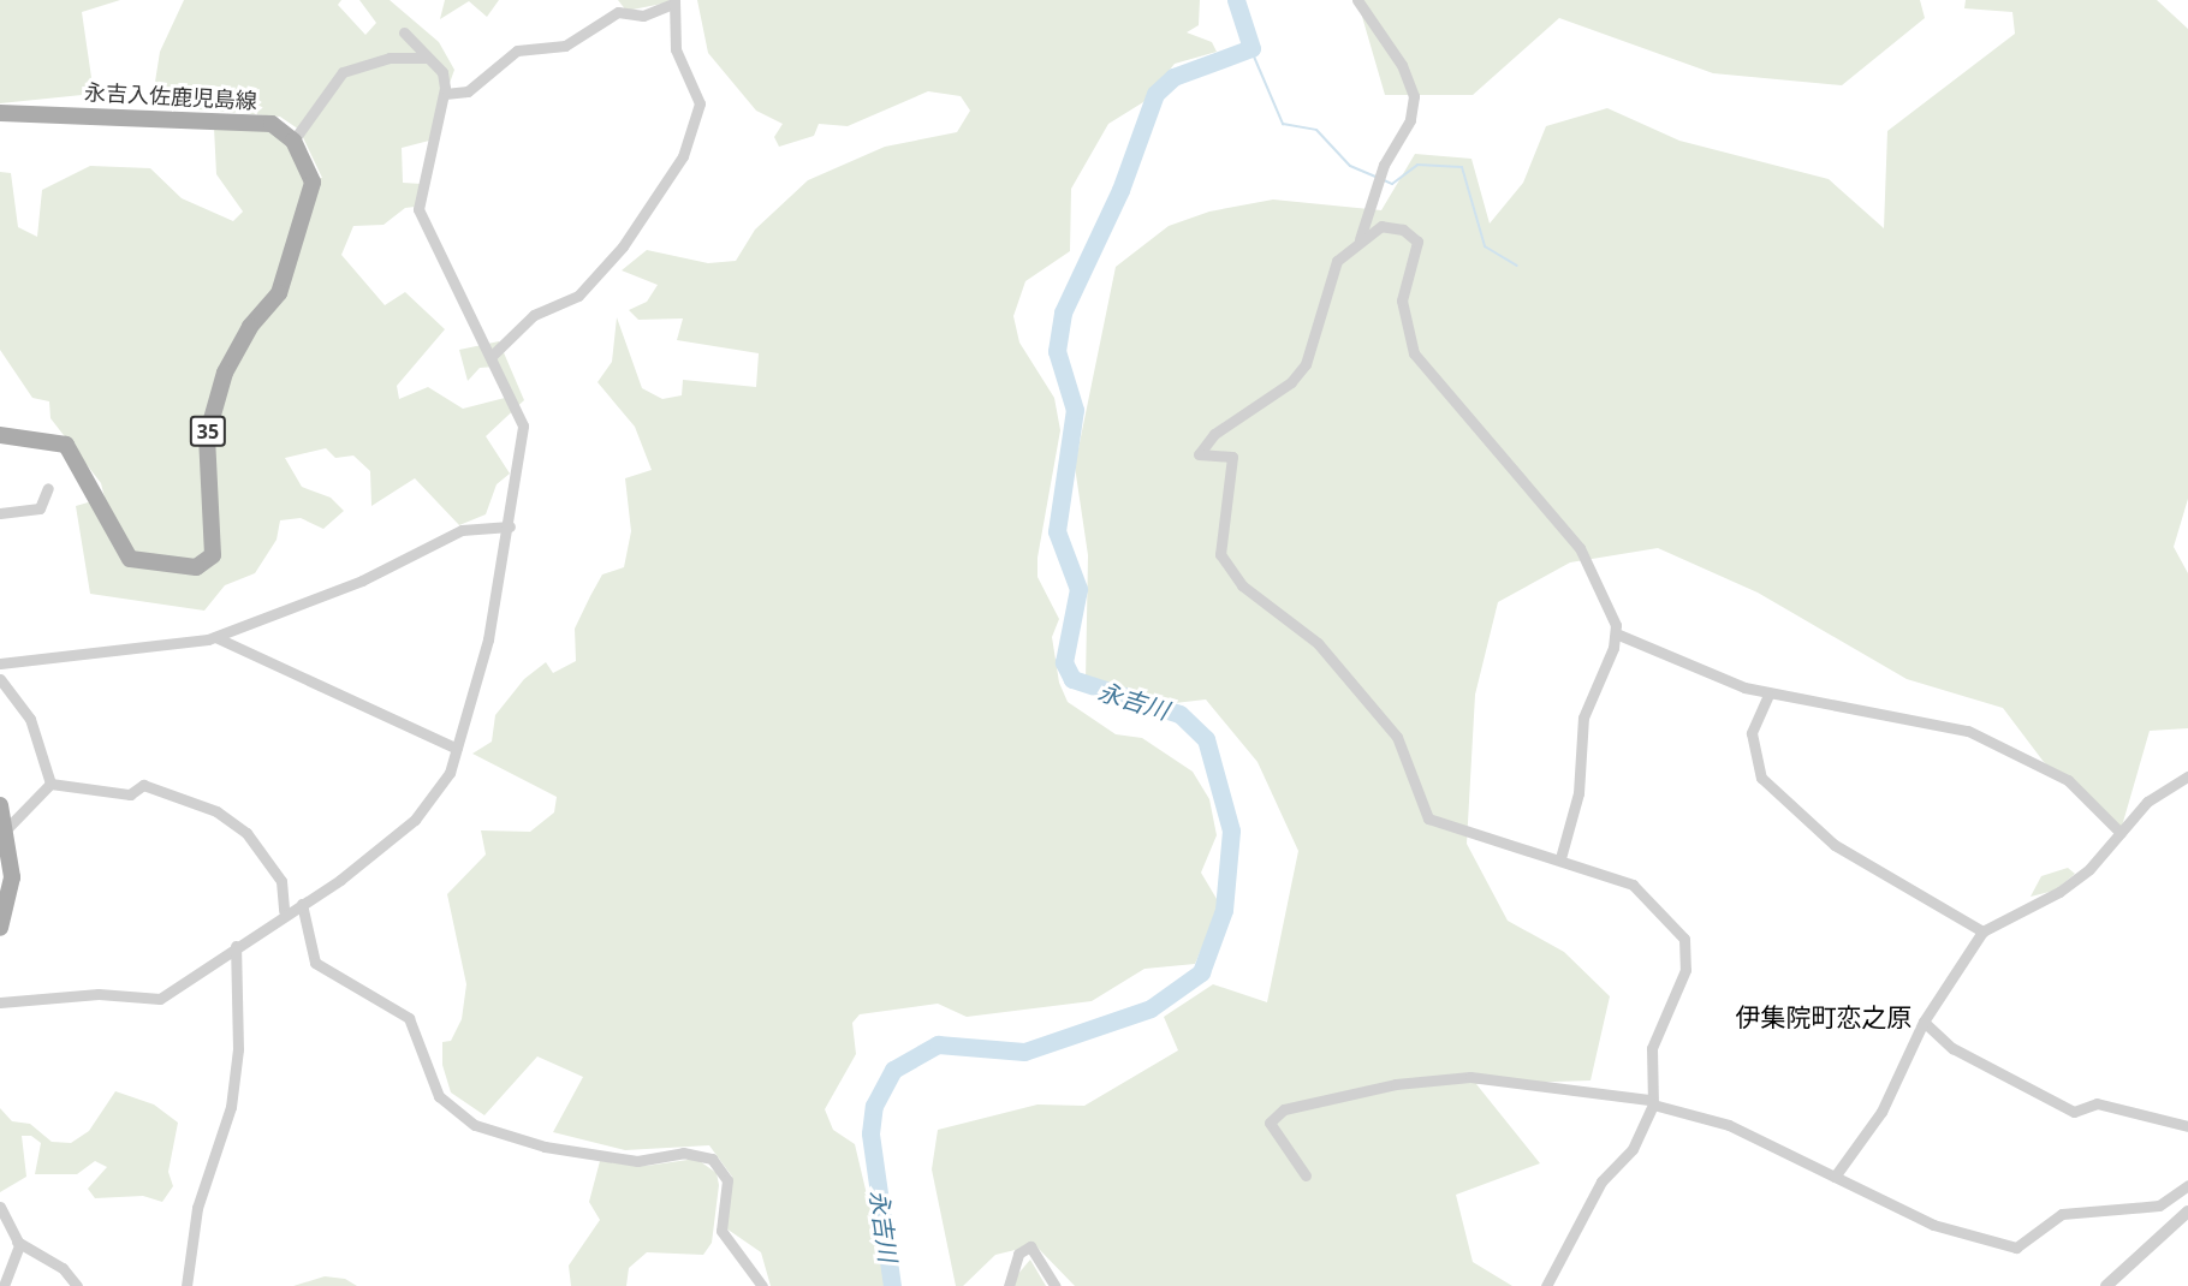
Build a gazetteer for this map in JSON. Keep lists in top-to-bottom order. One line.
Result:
{"streets":{"main road":["永吉入佐鹿児島線","35"]},"crossings":[["永吉入佐鹿児島線","35"]],"districts":["伊集院町恋之原"],"water":["永吉川"]}
